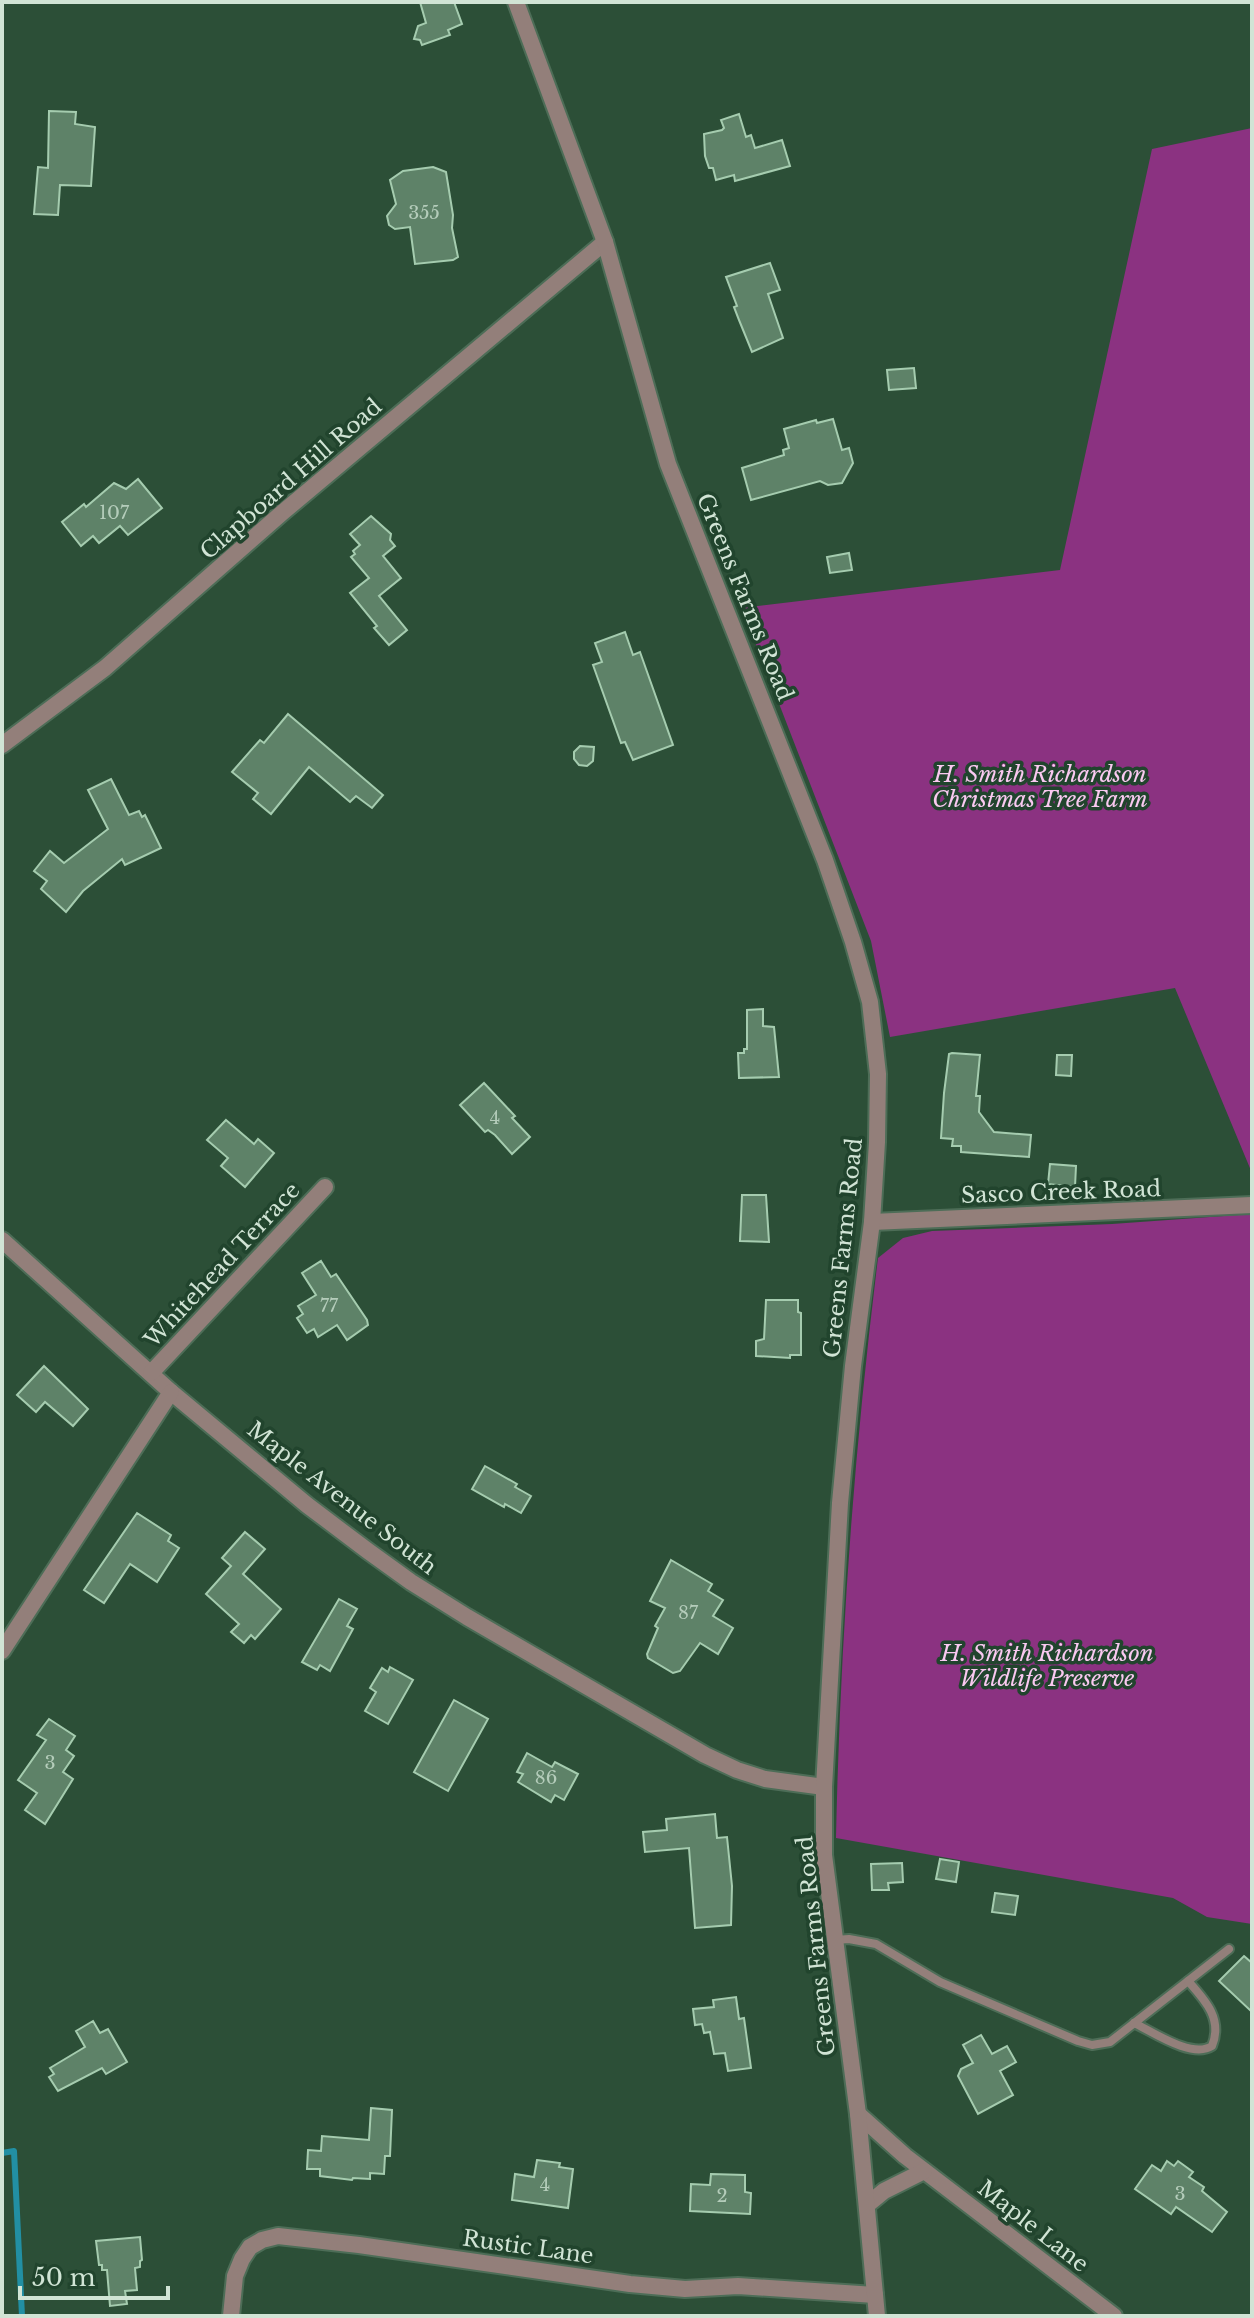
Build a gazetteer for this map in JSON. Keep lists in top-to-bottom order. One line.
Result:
{"streets":{"street":["Clapboard Hill Road","Greens Farms Road","Sasco Creek Road","Whitehead Terrace","Maple Avenue South","Maple Lane","Rustic Lane"]},"crossings":[["Clapboard Hill Road","Greens Farms Road"],["Greens Farms Road","Sasco Creek Road"],["Greens Farms Road","Maple Avenue South"],["Greens Farms Road","Maple Lane"],["Greens Farms Road","Rustic Lane"],["Whitehead Terrace","Maple Avenue South"]],"parks":["H. Smith Richardson Christmas Tree Farm","H. Smith Richardson Wildlife Preserve"],"house_numbers":["355","107","4","77","87","3","86","4","3","2"],"scale_bar":"50 m"}
